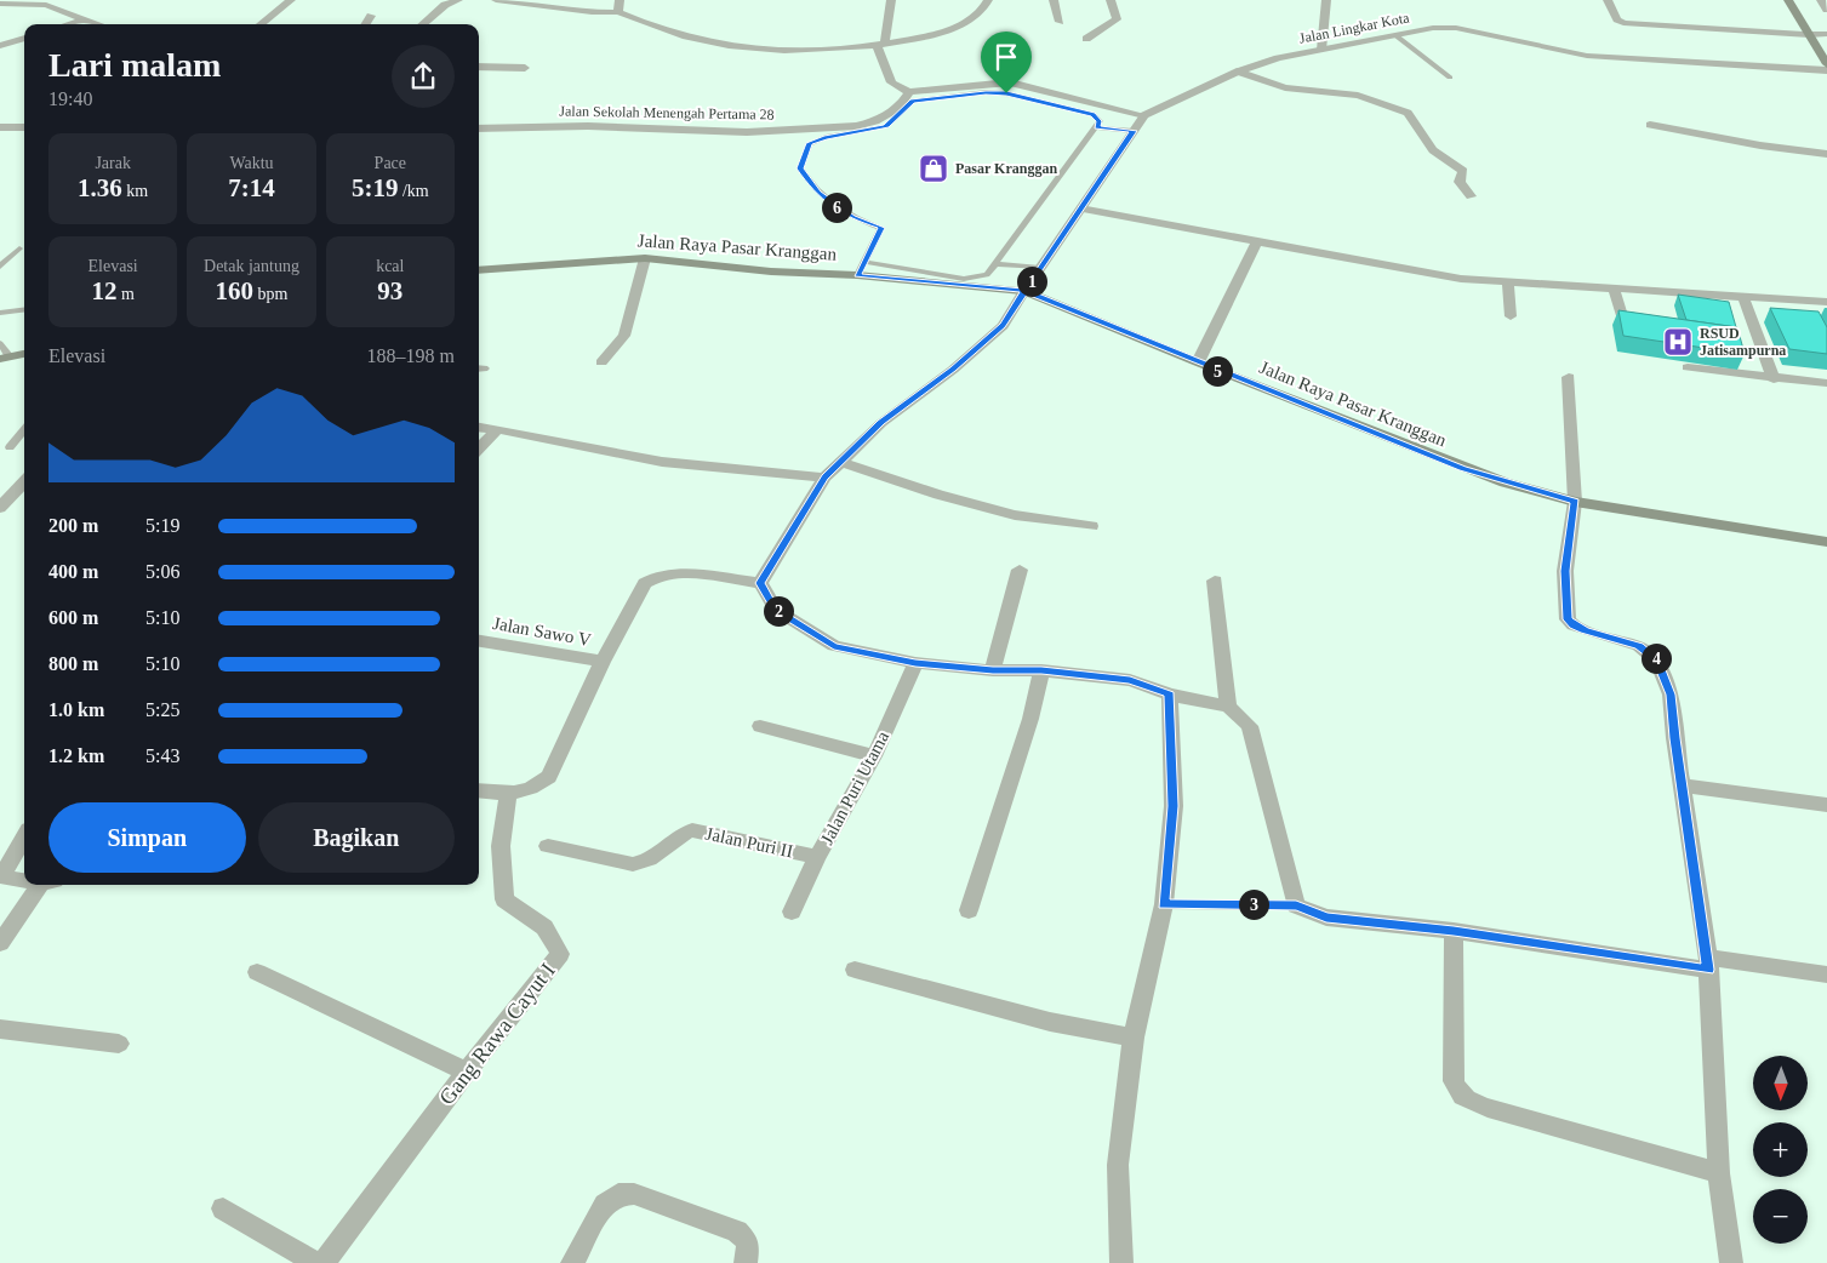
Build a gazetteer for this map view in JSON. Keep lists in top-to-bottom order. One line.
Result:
{"streets":{"main road":["Jalan Raya Pasar Kranggan"],"street":["Jalan Lingkar Kota","Jalan Sekolah Menengah Pertama 28","Jalan Sawo V","Jalan Puri Utama","Jalan Puri II","Gang Rawa Cayut I"]},"crossings":[["Jalan Puri Utama","Jalan Puri II"]],"places":{"shop":["Pasar Kranggan"],"hospital":["RSUD Jatisampurna"]},"north":"bottom","page":{"heading":["Lari malam","19:40"],"stats":[["Jarak","1.36 km"],["Waktu","7:14"],["Pace","5:19 /km"],["Elevasi","12 m"],["Detak jantung","160 bpm"],["kcal","93"]],"pins":["6","1","5","2","4","3"],"chart":["Elevasi","188–198 m"],"list":[{"name":"200 m","note":"5:19"},{"name":"400 m","note":"5:06"},{"name":"600 m","note":"5:10"},{"name":"800 m","note":"5:10"},{"name":"1.0 km","note":"5:25"},{"name":"1.2 km","note":"5:43"}],"buttons":["Simpan","Bagikan"],"map_buttons":["+","−"]}}
